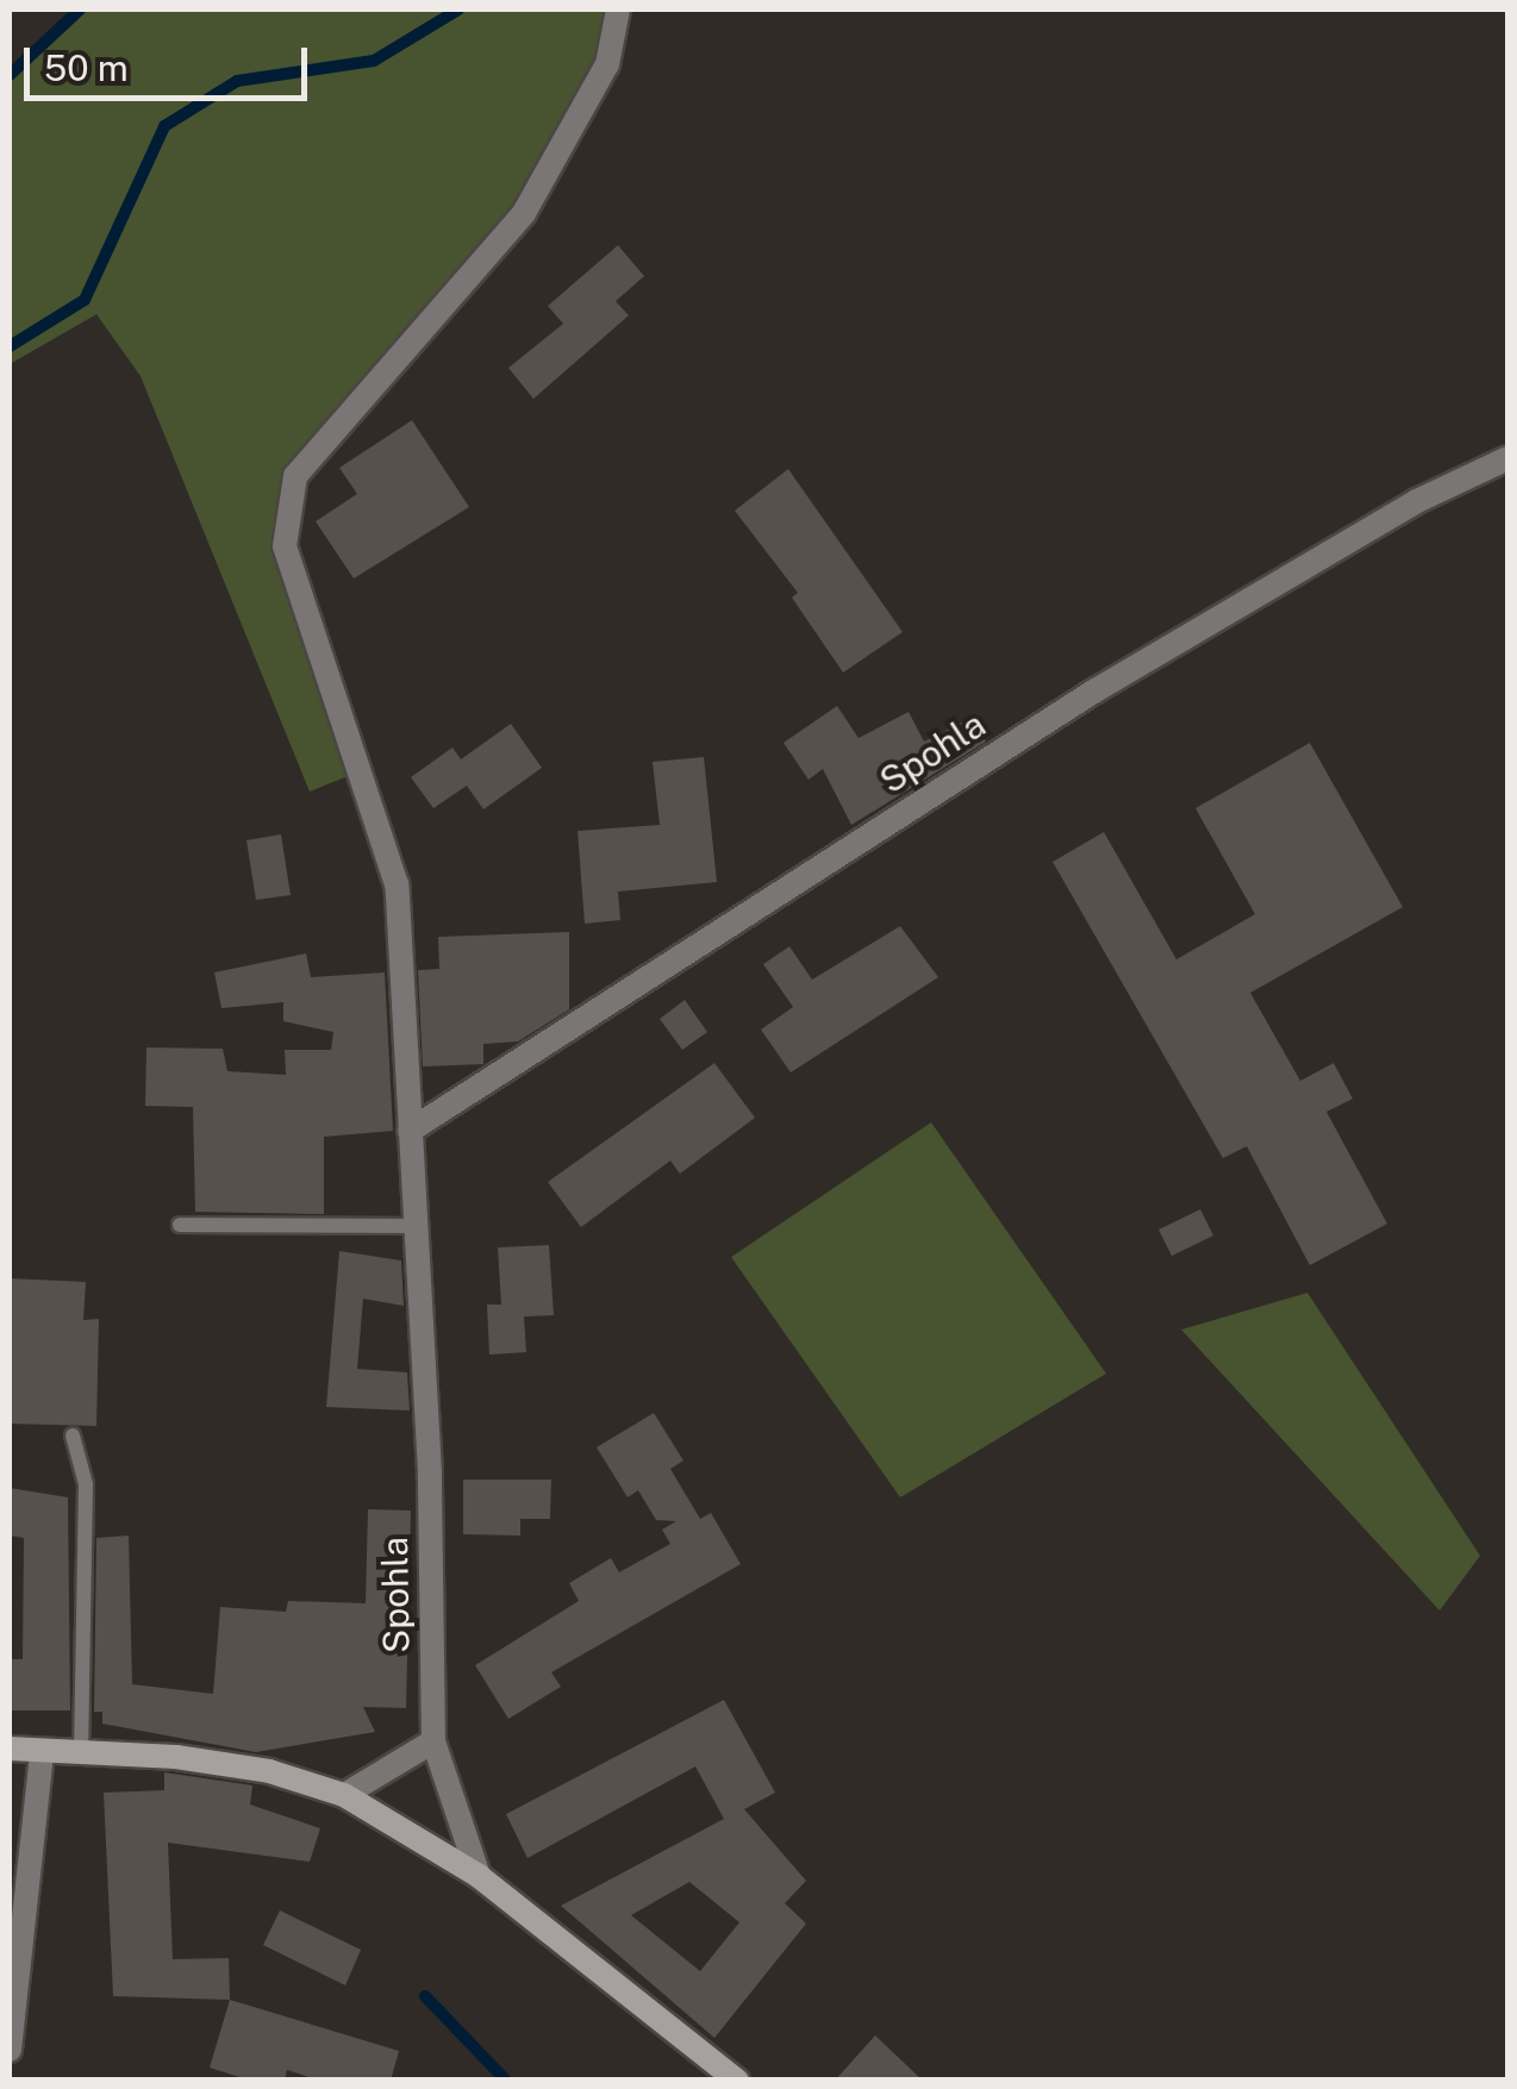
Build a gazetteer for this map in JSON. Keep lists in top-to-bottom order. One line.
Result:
{"streets":{"street":["Spohla"]},"scale_bar":"50 m"}
